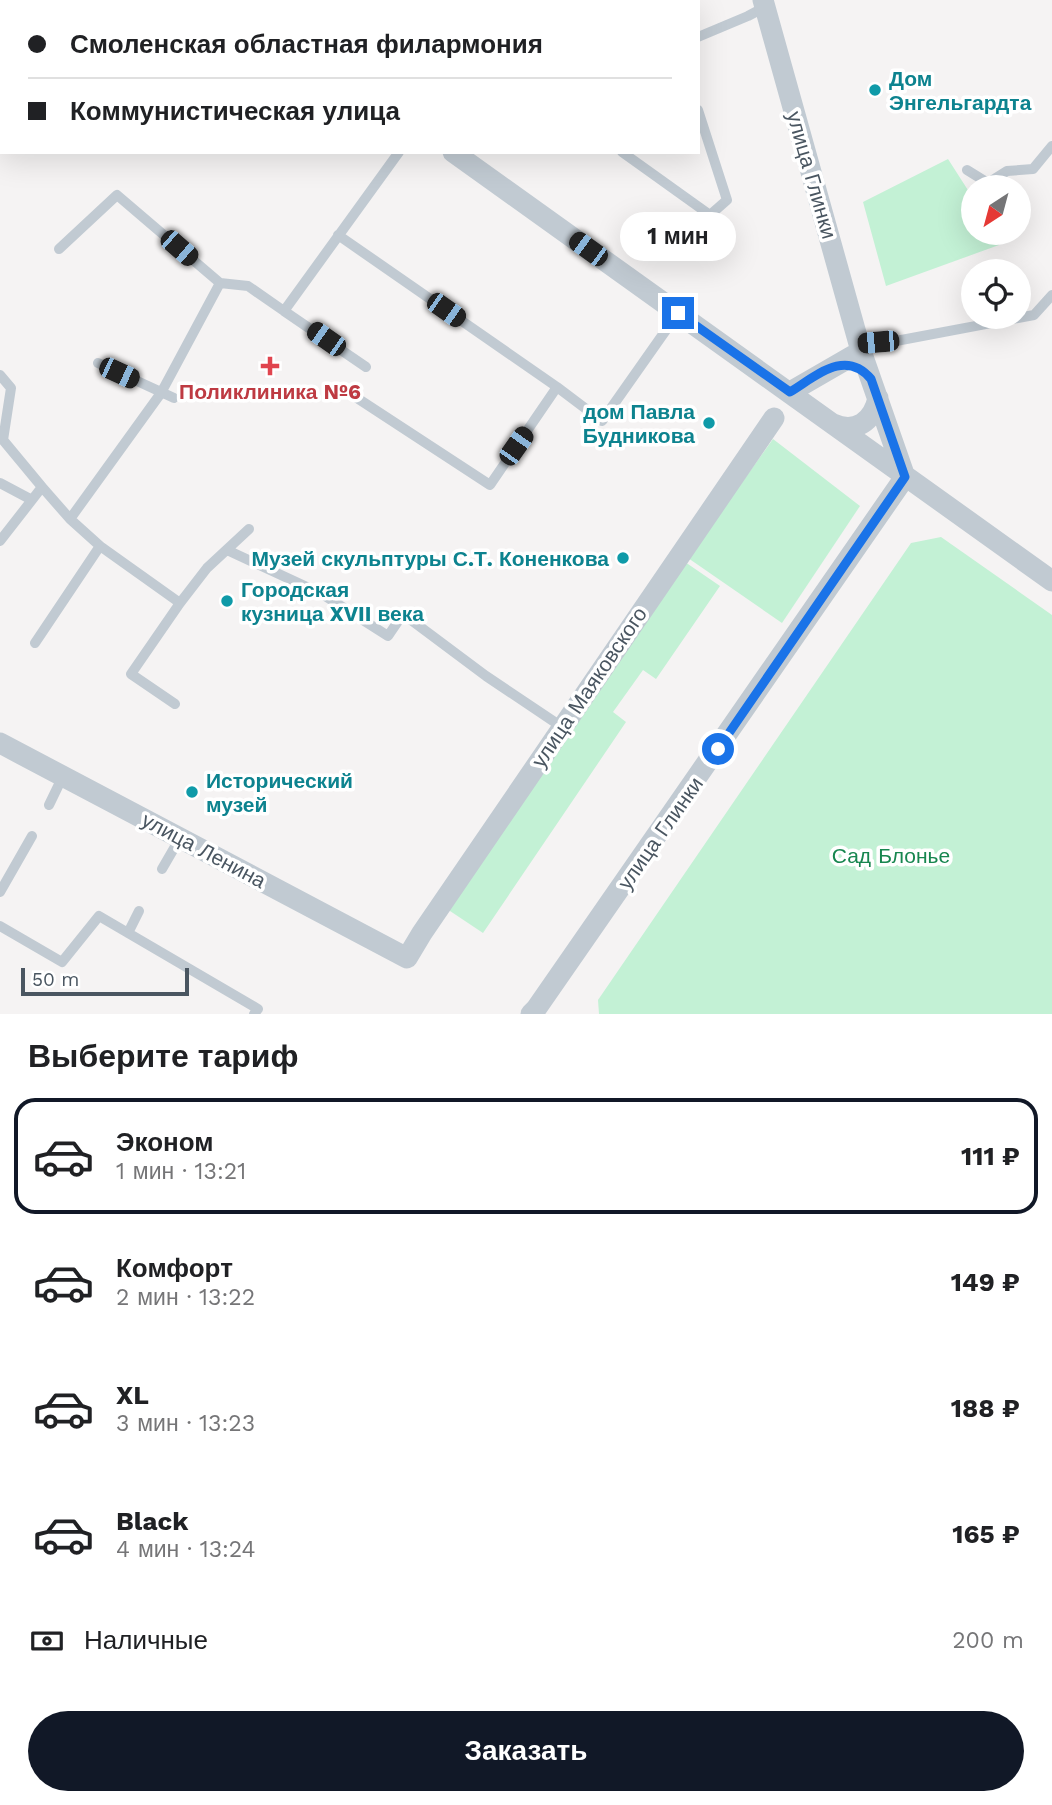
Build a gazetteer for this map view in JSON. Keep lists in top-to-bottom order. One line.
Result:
{"streets":{"street":["улица Глинки","улица Маяковского","улица Ленина"]},"crossings":[["улица Маяковского","улица Ленина"]],"parks":["Сад Блонье"],"places":{"other":["Дом Энгельгардта","дом Павла Будникова","Музей скульптуры С.Т. Коненкова","Городская кузница XVII века","Исторический музей"],"health":["Поликлиника №6"]},"scale_bar":"50 m","north":"bottom left","page":{"banner":["Смоленская областная филармония","Коммунистическая улица"],"bubble":"1 мин","scale":"50 m","heading":"Выберите тариф","list":[{"name":"Эконом","note":"1 мин · 13:21","value":"111 ₽"},{"name":"Комфорт","note":"2 мин · 13:22","value":"149 ₽"},{"name":"XL","note":"3 мин · 13:23","value":"188 ₽"},{"name":"Black","note":"4 мин · 13:24","value":"165 ₽"}],"pay":["Наличные","200 m"],"buttons":"Заказать"}}
